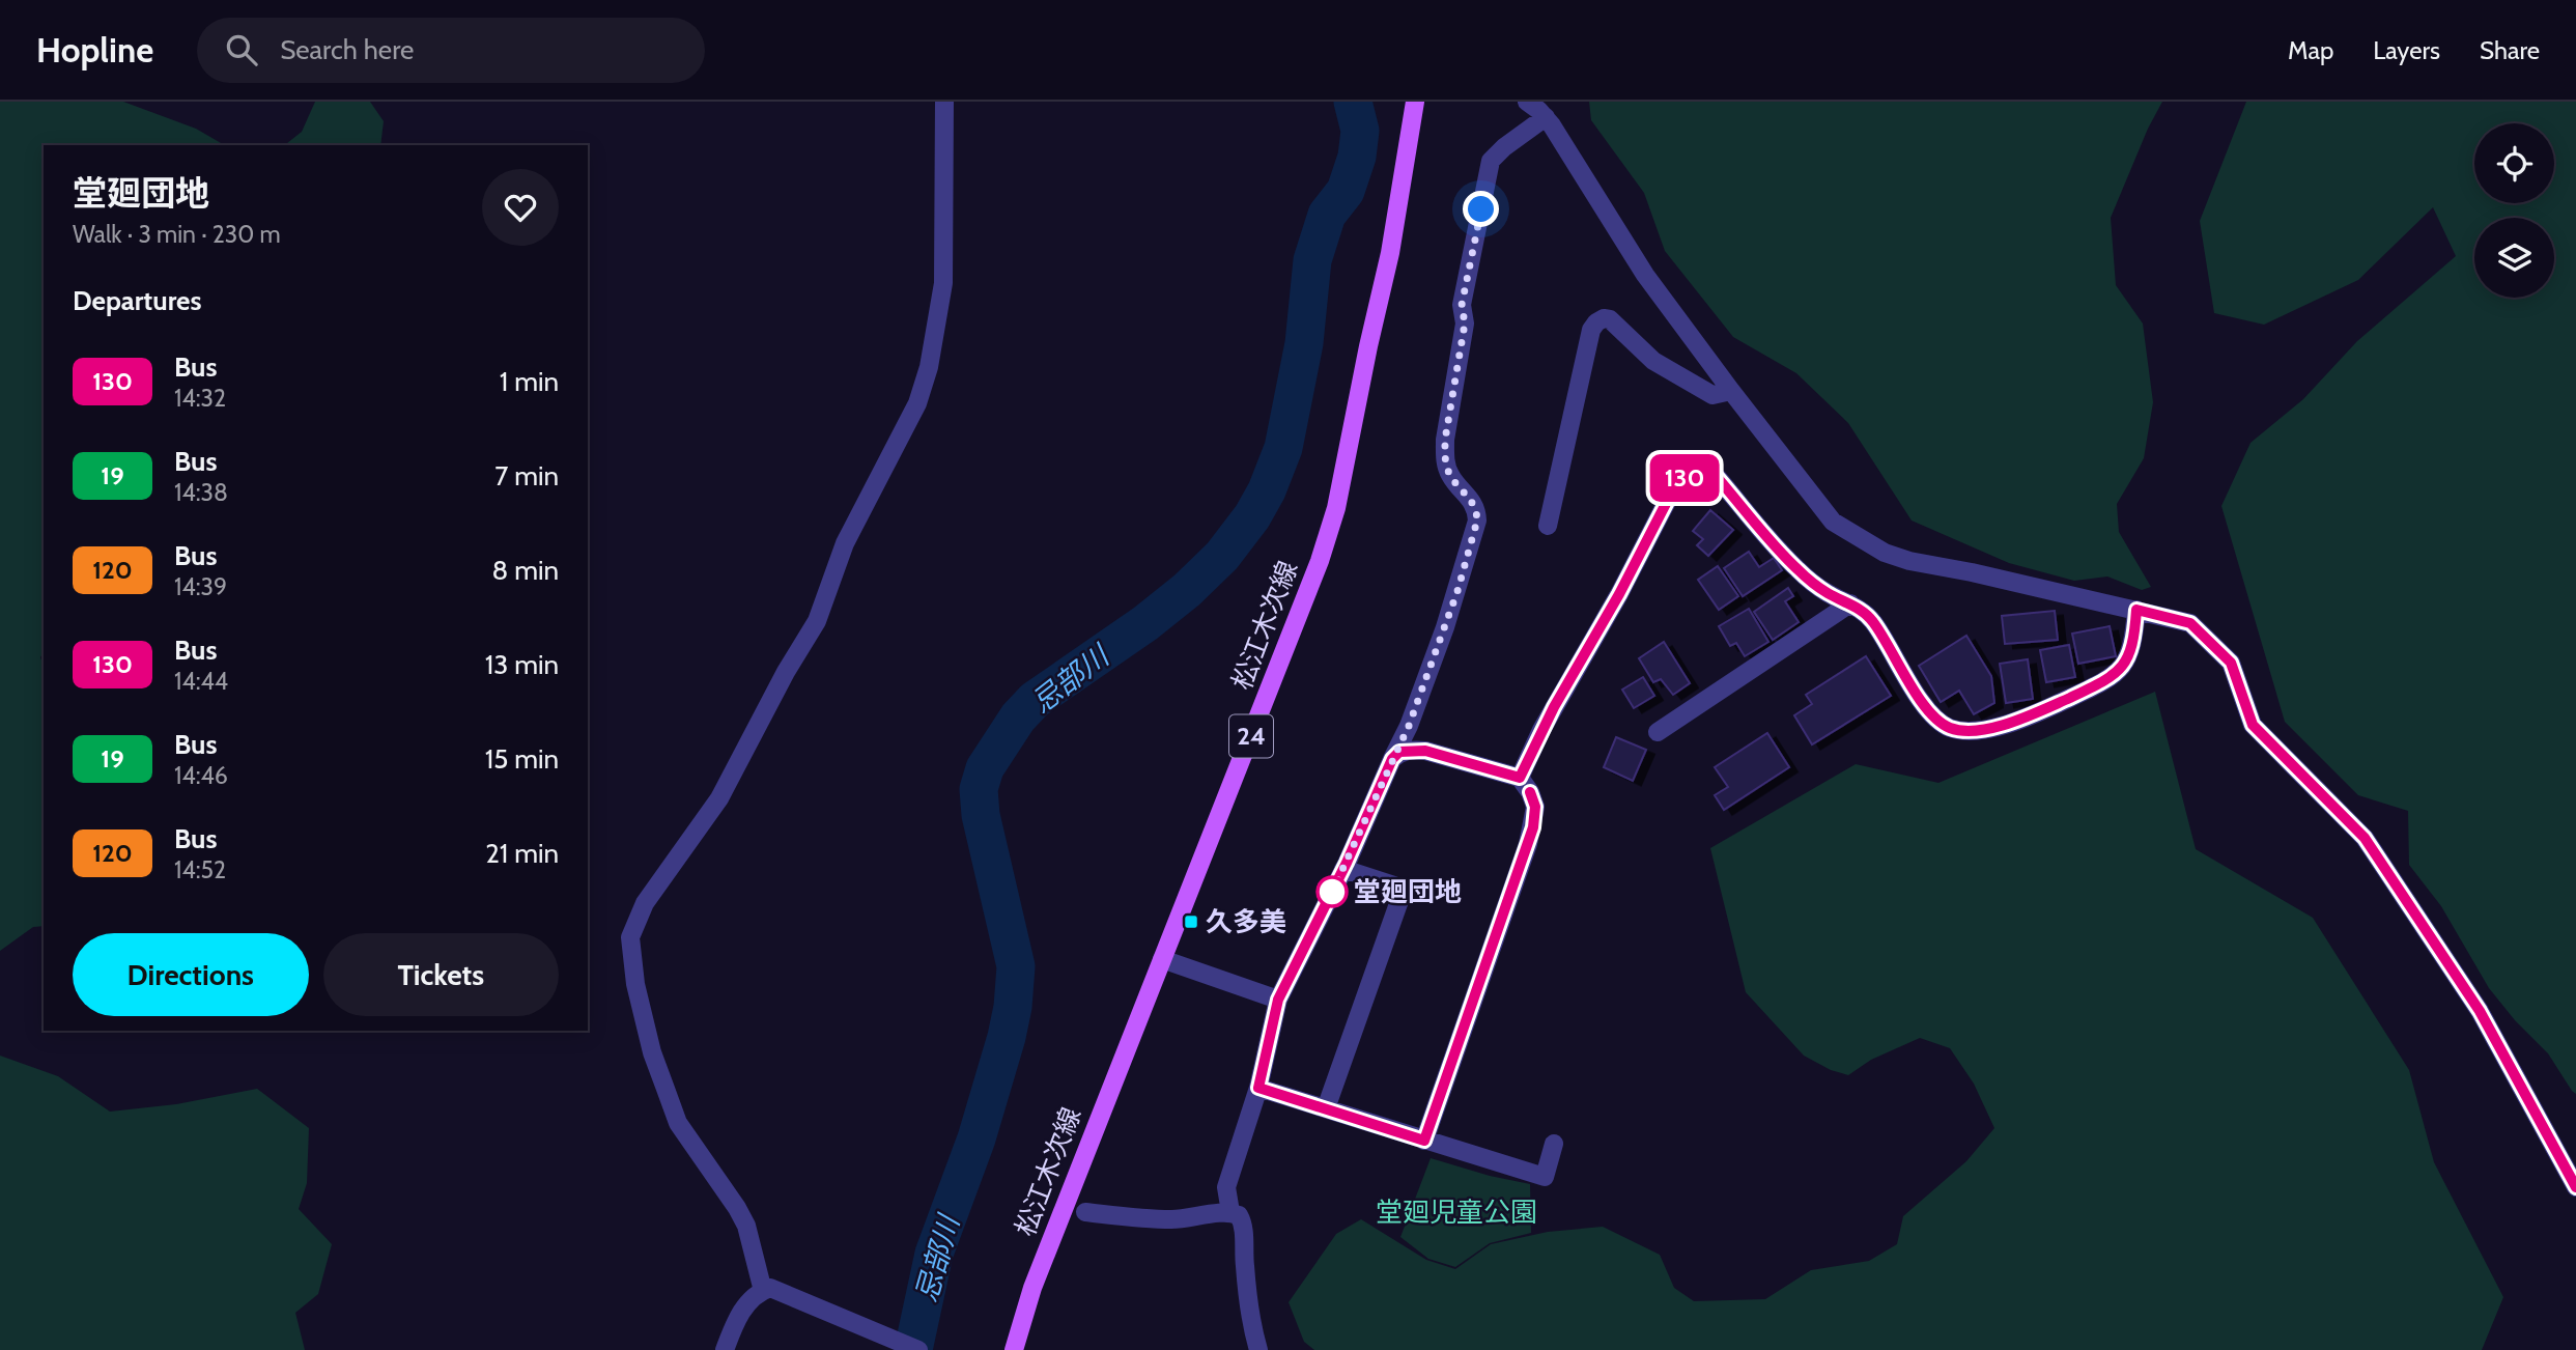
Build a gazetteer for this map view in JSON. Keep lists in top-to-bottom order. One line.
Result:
{"streets":{"main road":["松江木次線","24"]},"water":["忌部川"],"parks":["堂廻児童公園"],"places":{"other":["堂廻団地"],"transit":["久多美"]},"lines":["bus line 130"],"page":{"header":"Hopline","search":"Search here","nav":["Map","Layers","Share"],"on_map":"130","heading":[["堂廻団地","Walk · 3 min · 230 m"],"Departures"],"list":[{"mark":"130","name":"Bus","note":"14:32","value":"1 min"},{"mark":"19","name":"Bus","note":"14:38","value":"7 min"},{"mark":"120","name":"Bus","note":"14:39","value":"8 min"},{"mark":"130","name":"Bus","note":"14:44","value":"13 min"},{"mark":"19","name":"Bus","note":"14:46","value":"15 min"},{"mark":"120","name":"Bus","note":"14:52","value":"21 min"}],"buttons":["Directions","Tickets"]}}
